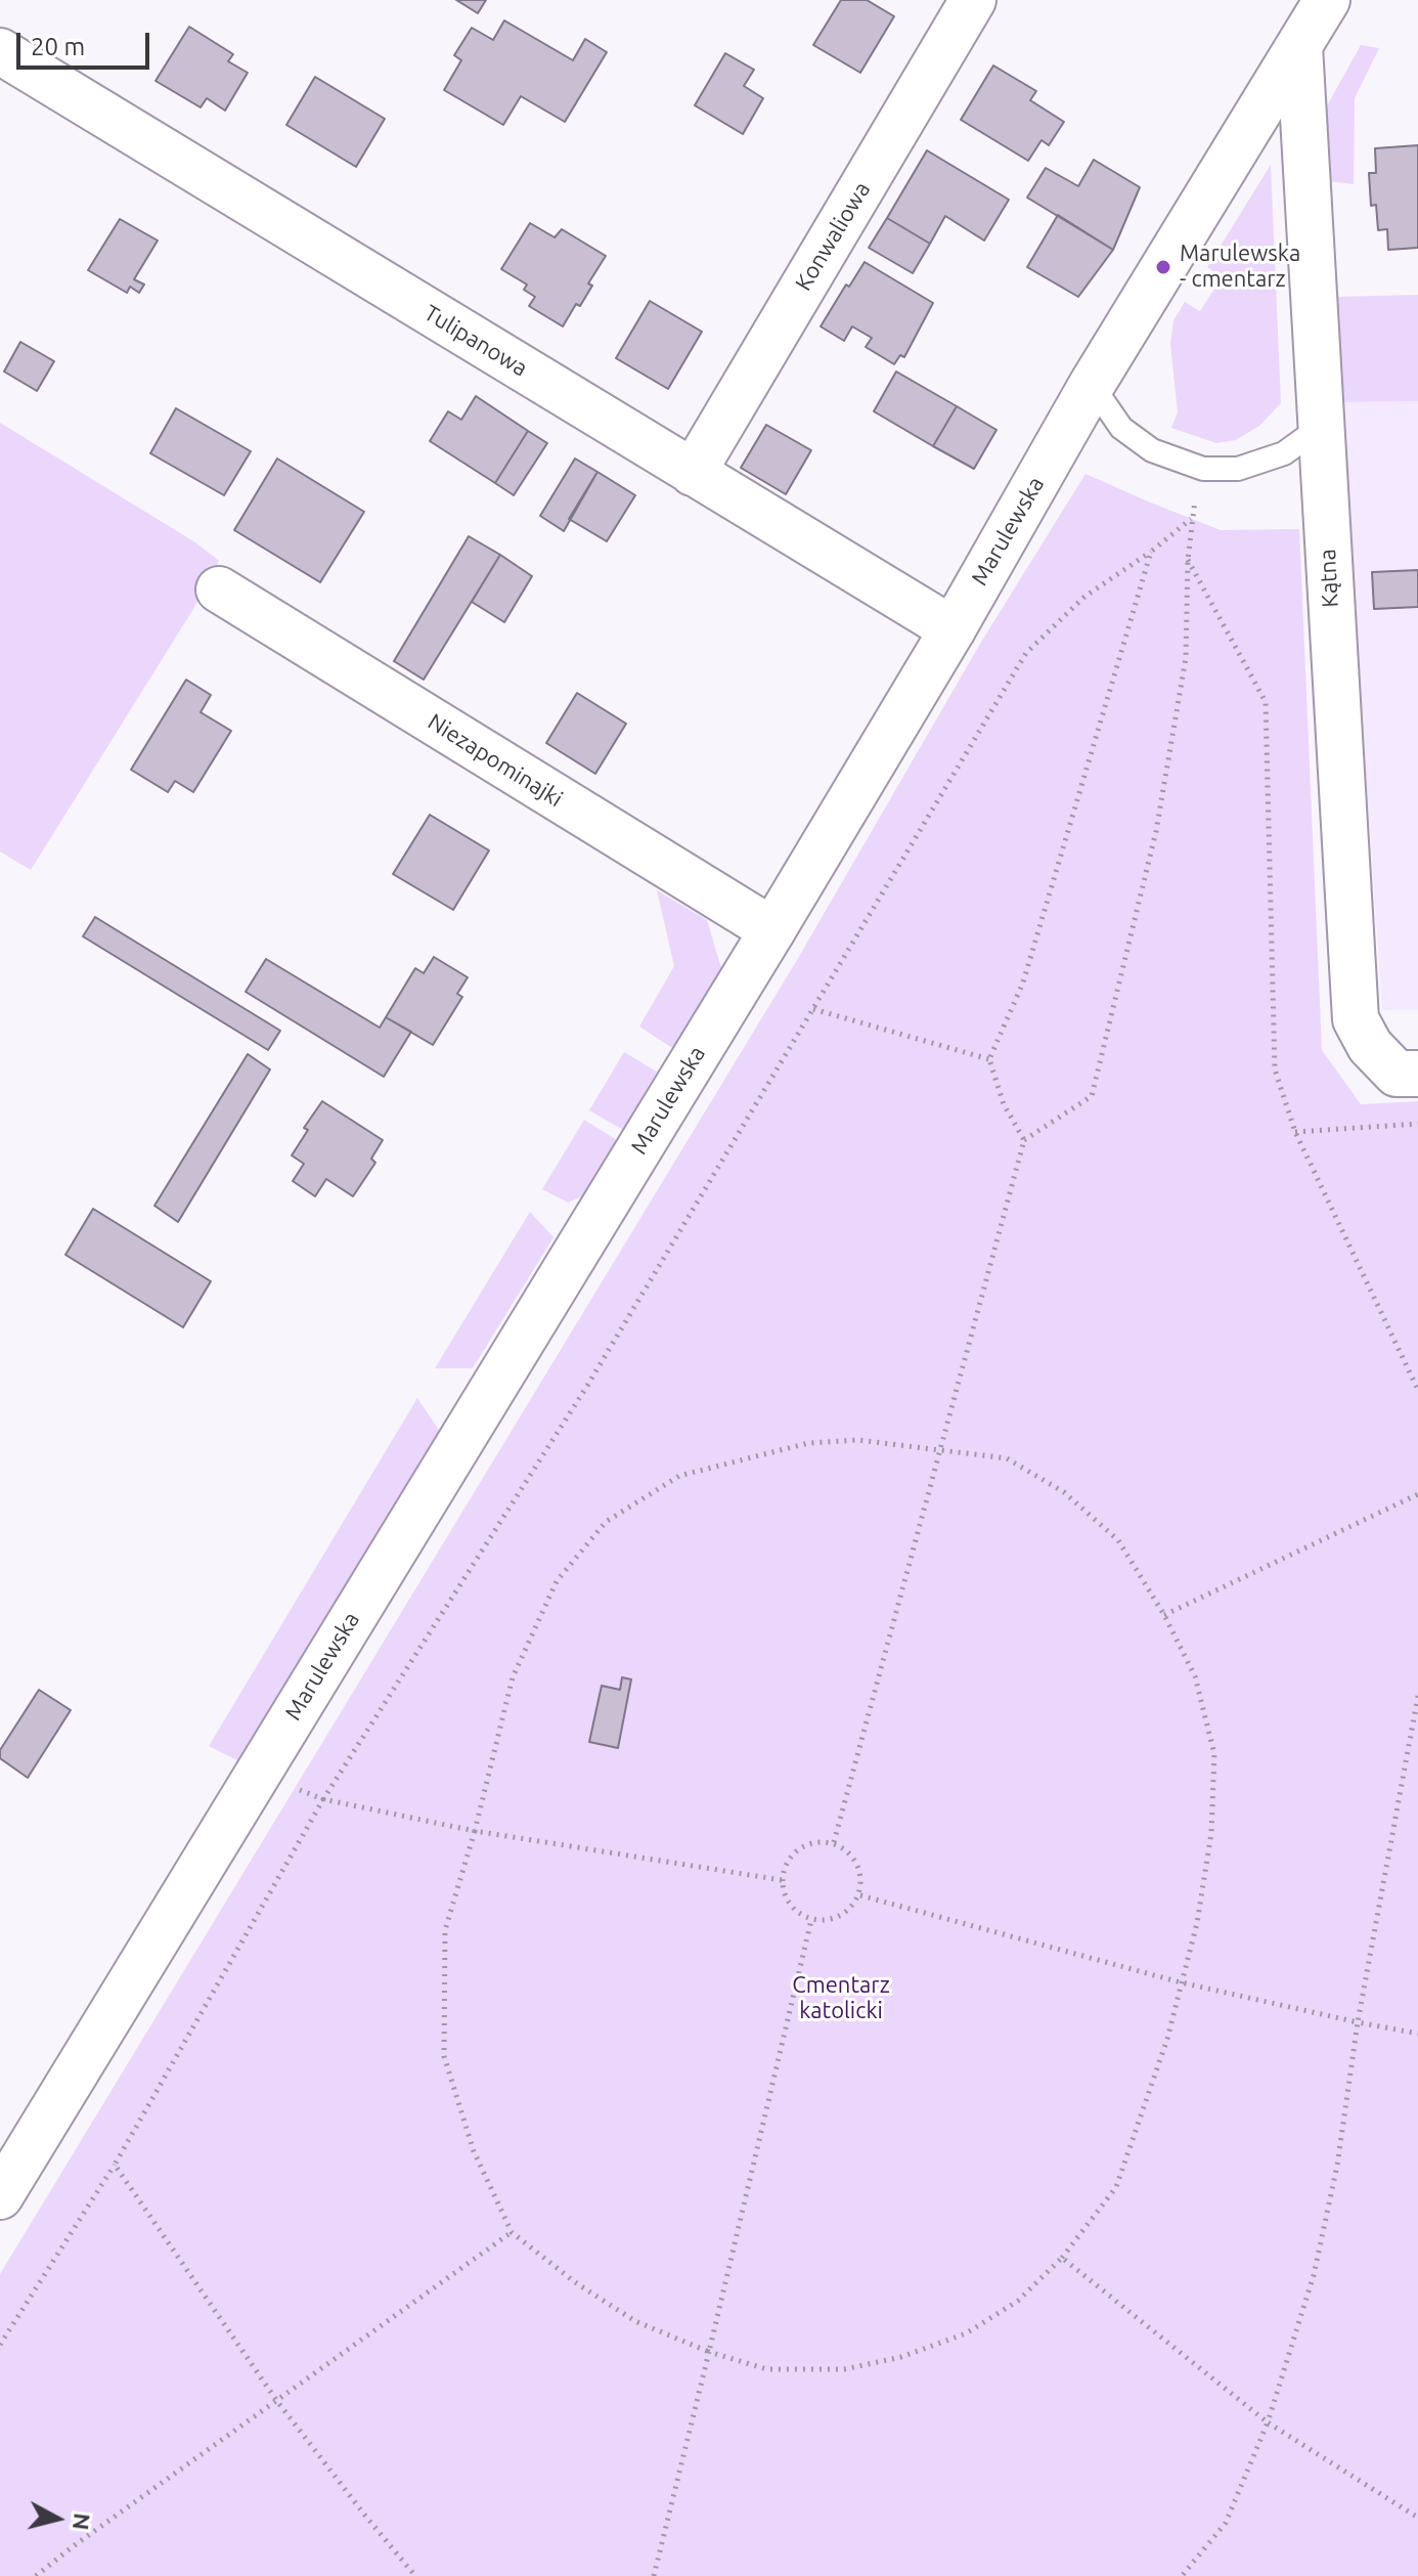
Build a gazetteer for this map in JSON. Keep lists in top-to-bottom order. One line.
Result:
{"streets":{"street":["Konwaliowa","Tulipanowa","Marulewska","Kątna","Niezapominajki"]},"crossings":[["Konwaliowa","Tulipanowa"],["Tulipanowa","Marulewska"],["Marulewska","Kątna"],["Marulewska","Niezapominajki"]],"parks":["Cmentarz katolicki"],"places":["Marulewska - cmentarz"],"scale_bar":"20 m","north":"right"}
